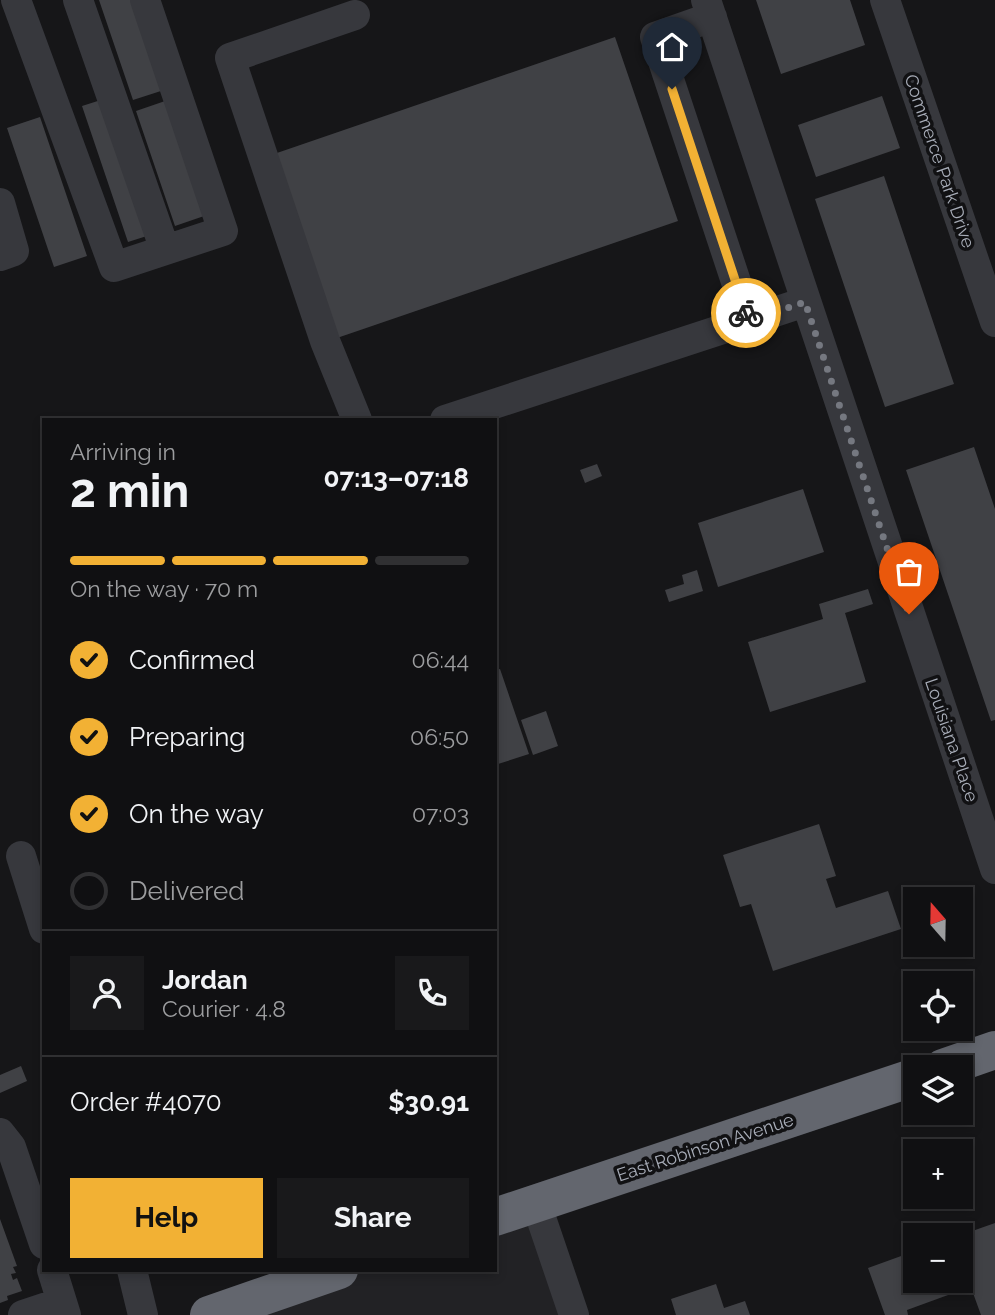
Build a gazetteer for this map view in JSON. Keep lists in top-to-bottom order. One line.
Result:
{"streets":{"highway":["East Robinson Avenue"],"street":["Commerce Park Drive","Louisiana Place"]},"north":"top","page":{"heading":["2 min","Arriving in","07:13–07:18"],"panel":["Jordan","Courier · 4.8","Order #4070","$30.91"],"bar":"On the way · 70 m","list":[["Confirmed","06:44"],["Preparing","06:50"],["On the way","07:03"],"Delivered"],"map_buttons":["+","−"],"buttons":["Help","Share"]}}
